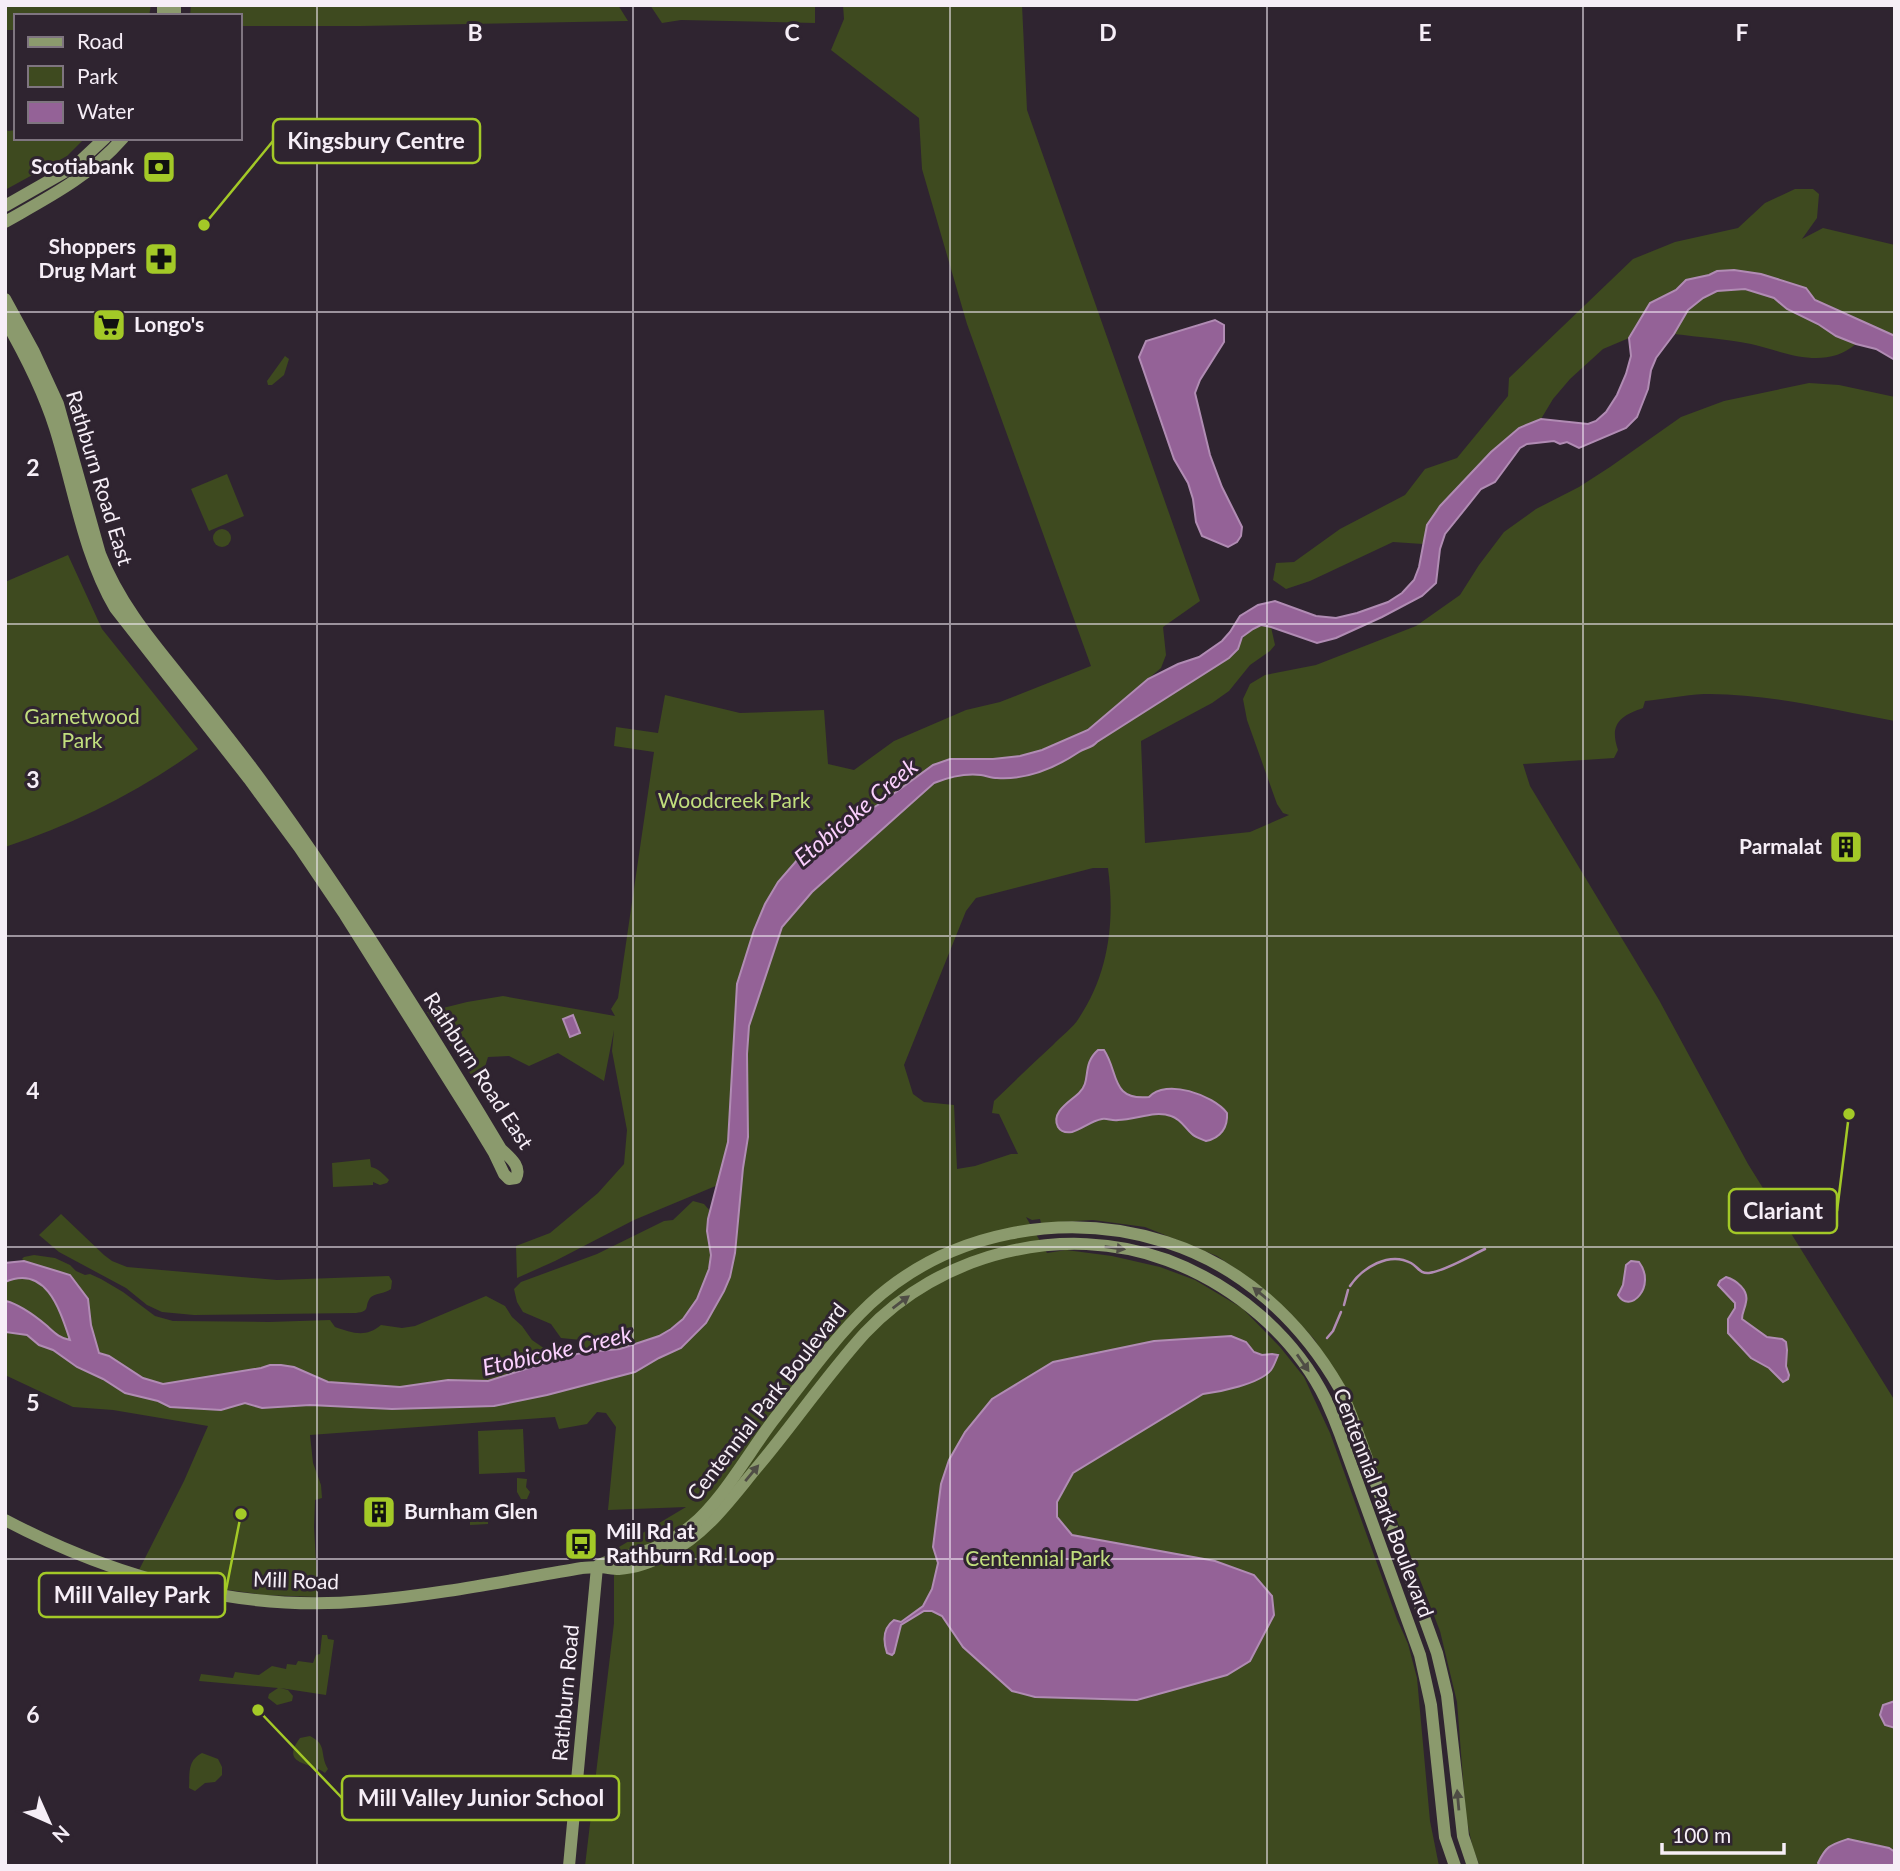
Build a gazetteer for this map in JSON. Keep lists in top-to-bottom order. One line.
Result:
{"streets":{"street":["Rathburn Road East","Centennial Park Boulevard","Mill Road","Rathburn Road"]},"crossings":[["Centennial Park Boulevard","Mill Road"],["Centennial Park Boulevard","Rathburn Road"],["Mill Road","Rathburn Road"]],"water":["Etobicoke Creek"],"parks":["Garnetwood Park","Woodcreek Park","Centennial Park"],"places":{"bank":["Scotiabank"],"other":["Kingsbury Centre","Clariant","Mill Valley Park","Mill Valley Junior School"],"pharmacy":["Shoppers Drug Mart"],"supermarket":["Longo's"],"building":["Parmalat","Burnham Glen"],"bus stop":["Mill Rd at Rathburn Rd Loop"]},"legend":["Road","Park","Water"],"scale_bar":"100 m","north":"bottom right","grid":{"columns":["B","C","D","E","F"],"rows":["2","3","4","5","6"]}}
